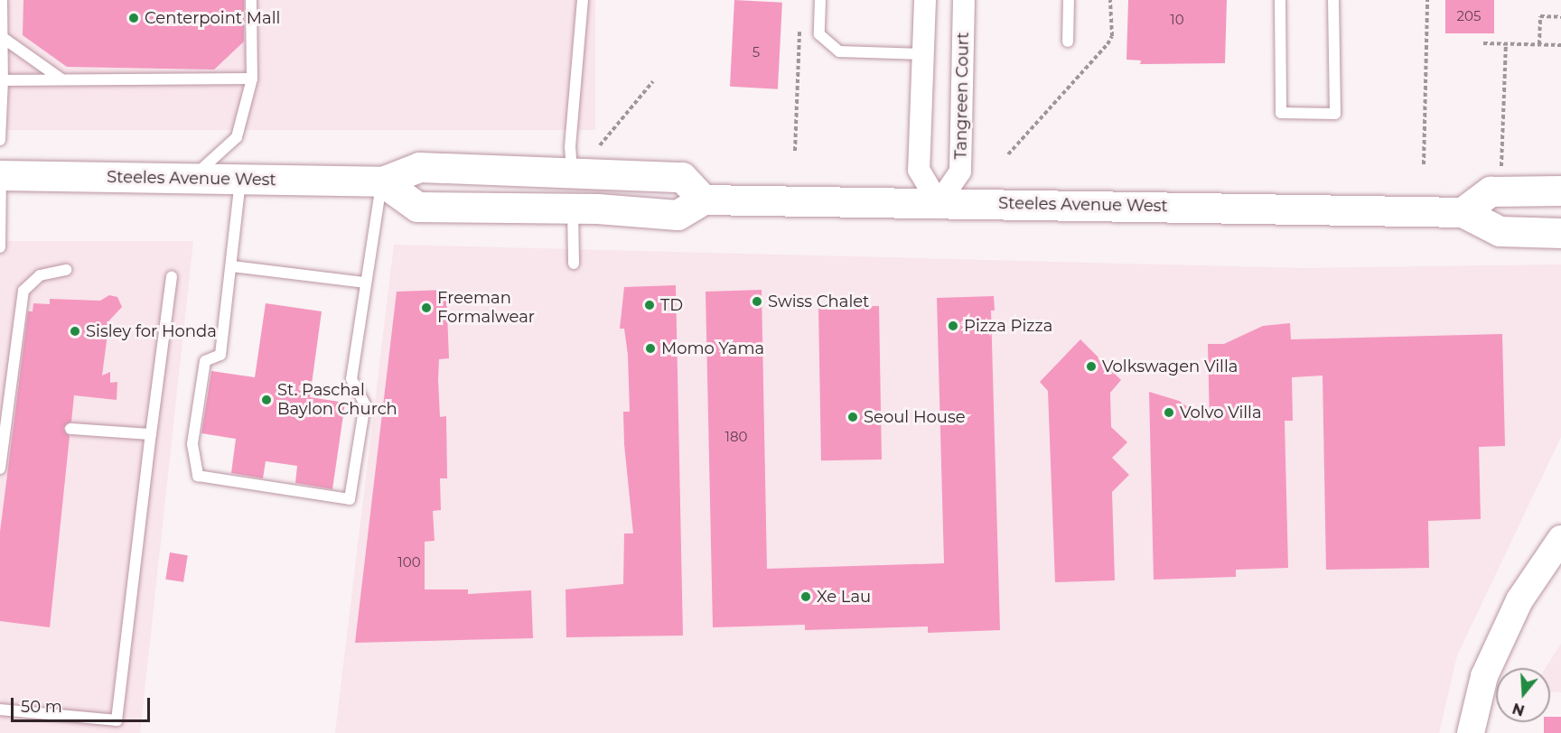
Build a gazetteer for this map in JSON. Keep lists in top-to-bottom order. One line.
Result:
{"streets":{"main road":["Steeles Avenue West"],"street":["Tangreen Court"]},"crossings":[["Tangreen Court","Steeles Avenue West"]],"places":["Centerpoint Mall","Swiss Chalet","TD","Freeman Formalwear","Pizza Pizza","Sisley for Honda","Momo Yama","Volkswagen Villa","St. Paschal Baylon Church","Volvo Villa","Seoul House","Xe Lau"],"house_numbers":["205","10","5","180","100"],"scale_bar":"50 m","north":"bottom"}
